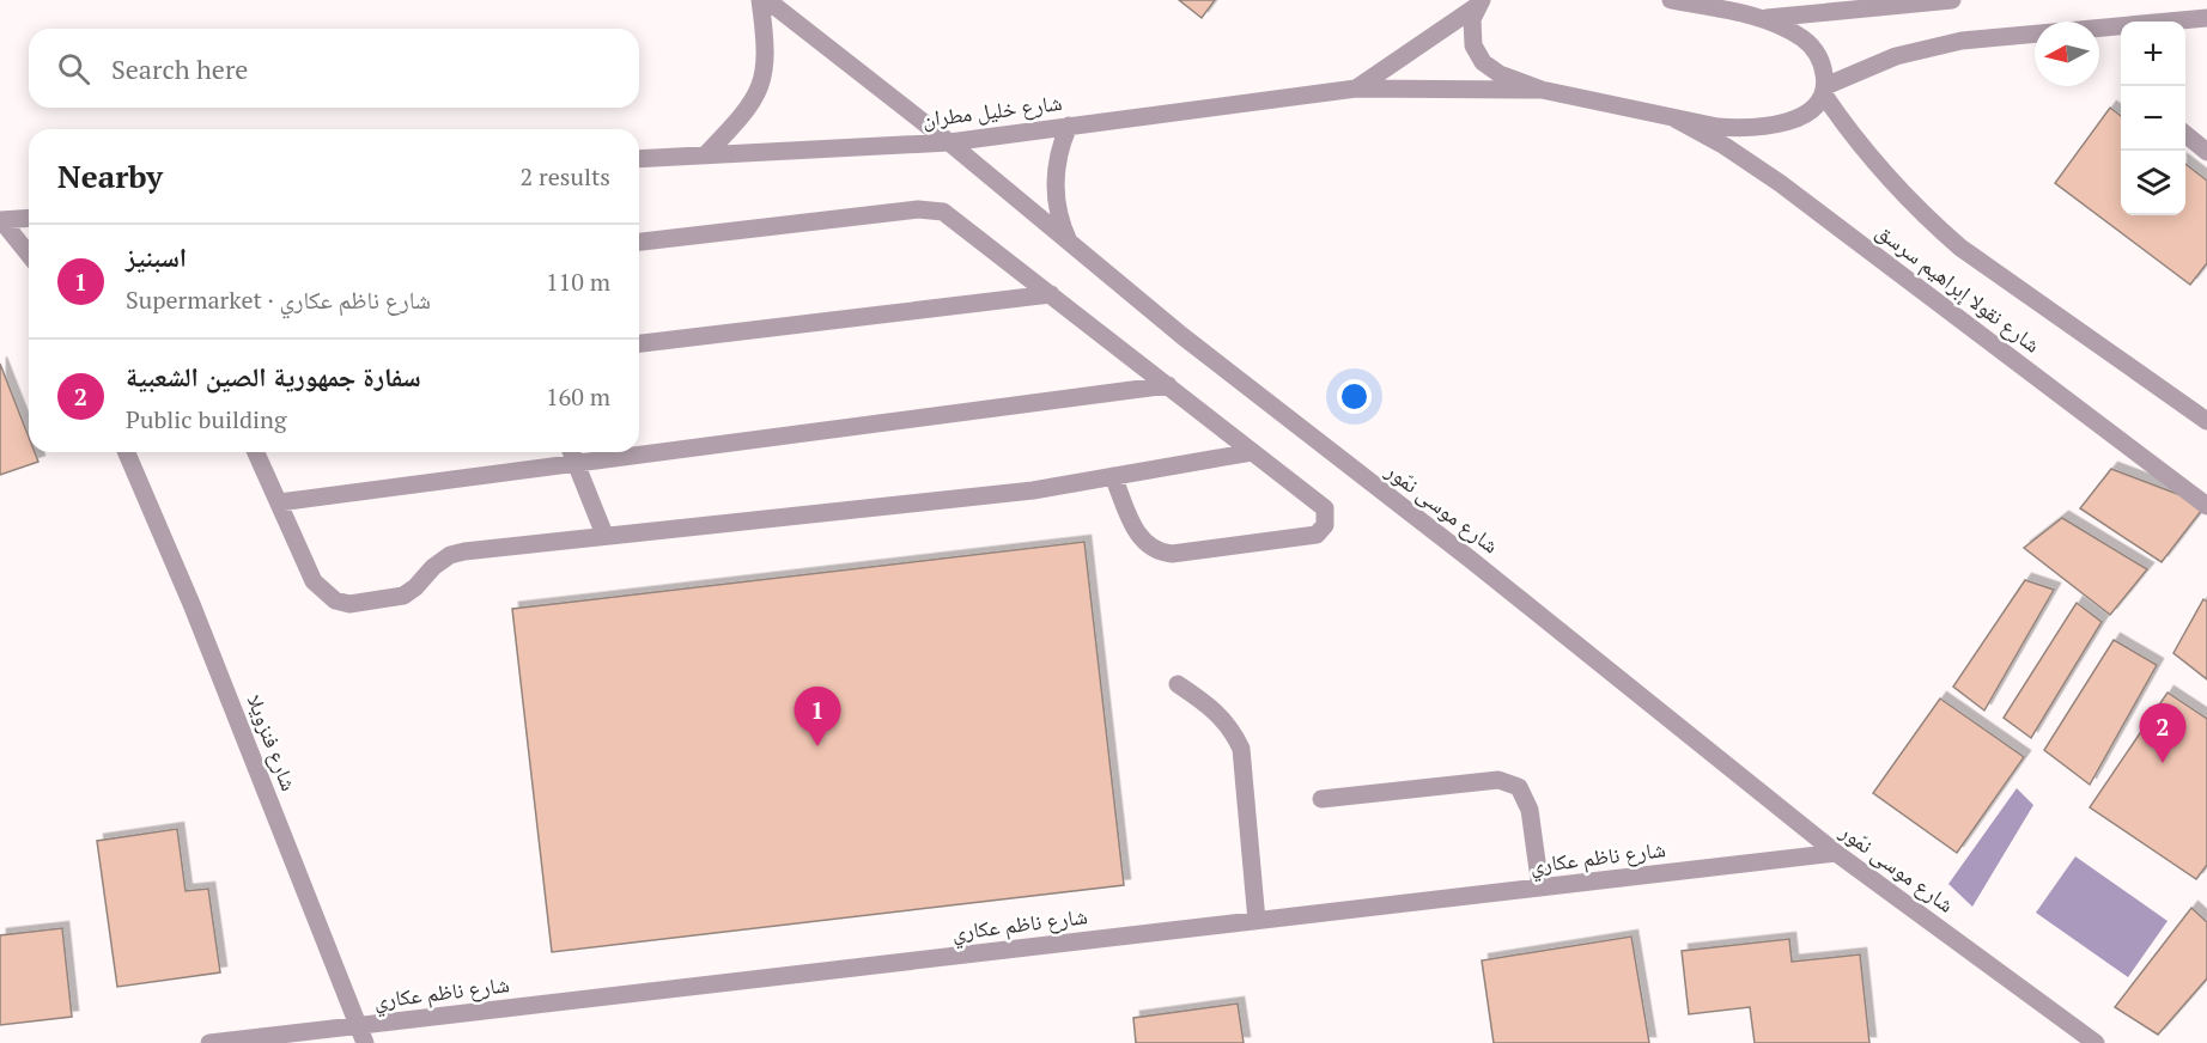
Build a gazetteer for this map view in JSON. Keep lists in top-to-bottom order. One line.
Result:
{"streets":{"street":["شارع خليل مطران","شارع نقولا إبراهيم سرسق","شارع موسى نمّور","شارع فنزويلا","شارع ناظم عكاري"]},"crossings":[["شارع خليل مطران","شارع موسى نمّور"],["شارع موسى نمّور","شارع ناظم عكاري"],["شارع فنزويلا","شارع ناظم عكاري"]],"north":"left","page":{"map_buttons":["+","−"],"search":"Search here","heading":["Nearby","2 results"],"list":[{"mark":"1","name":"اسبنيز","note":"Supermarket · شارع ناظم عكاري","value":"110 m"},{"mark":"2","name":"سفارة جمهورية الصين الشعبية","note":"Public building","value":"160 m"}],"pins":["1","2"]}}
